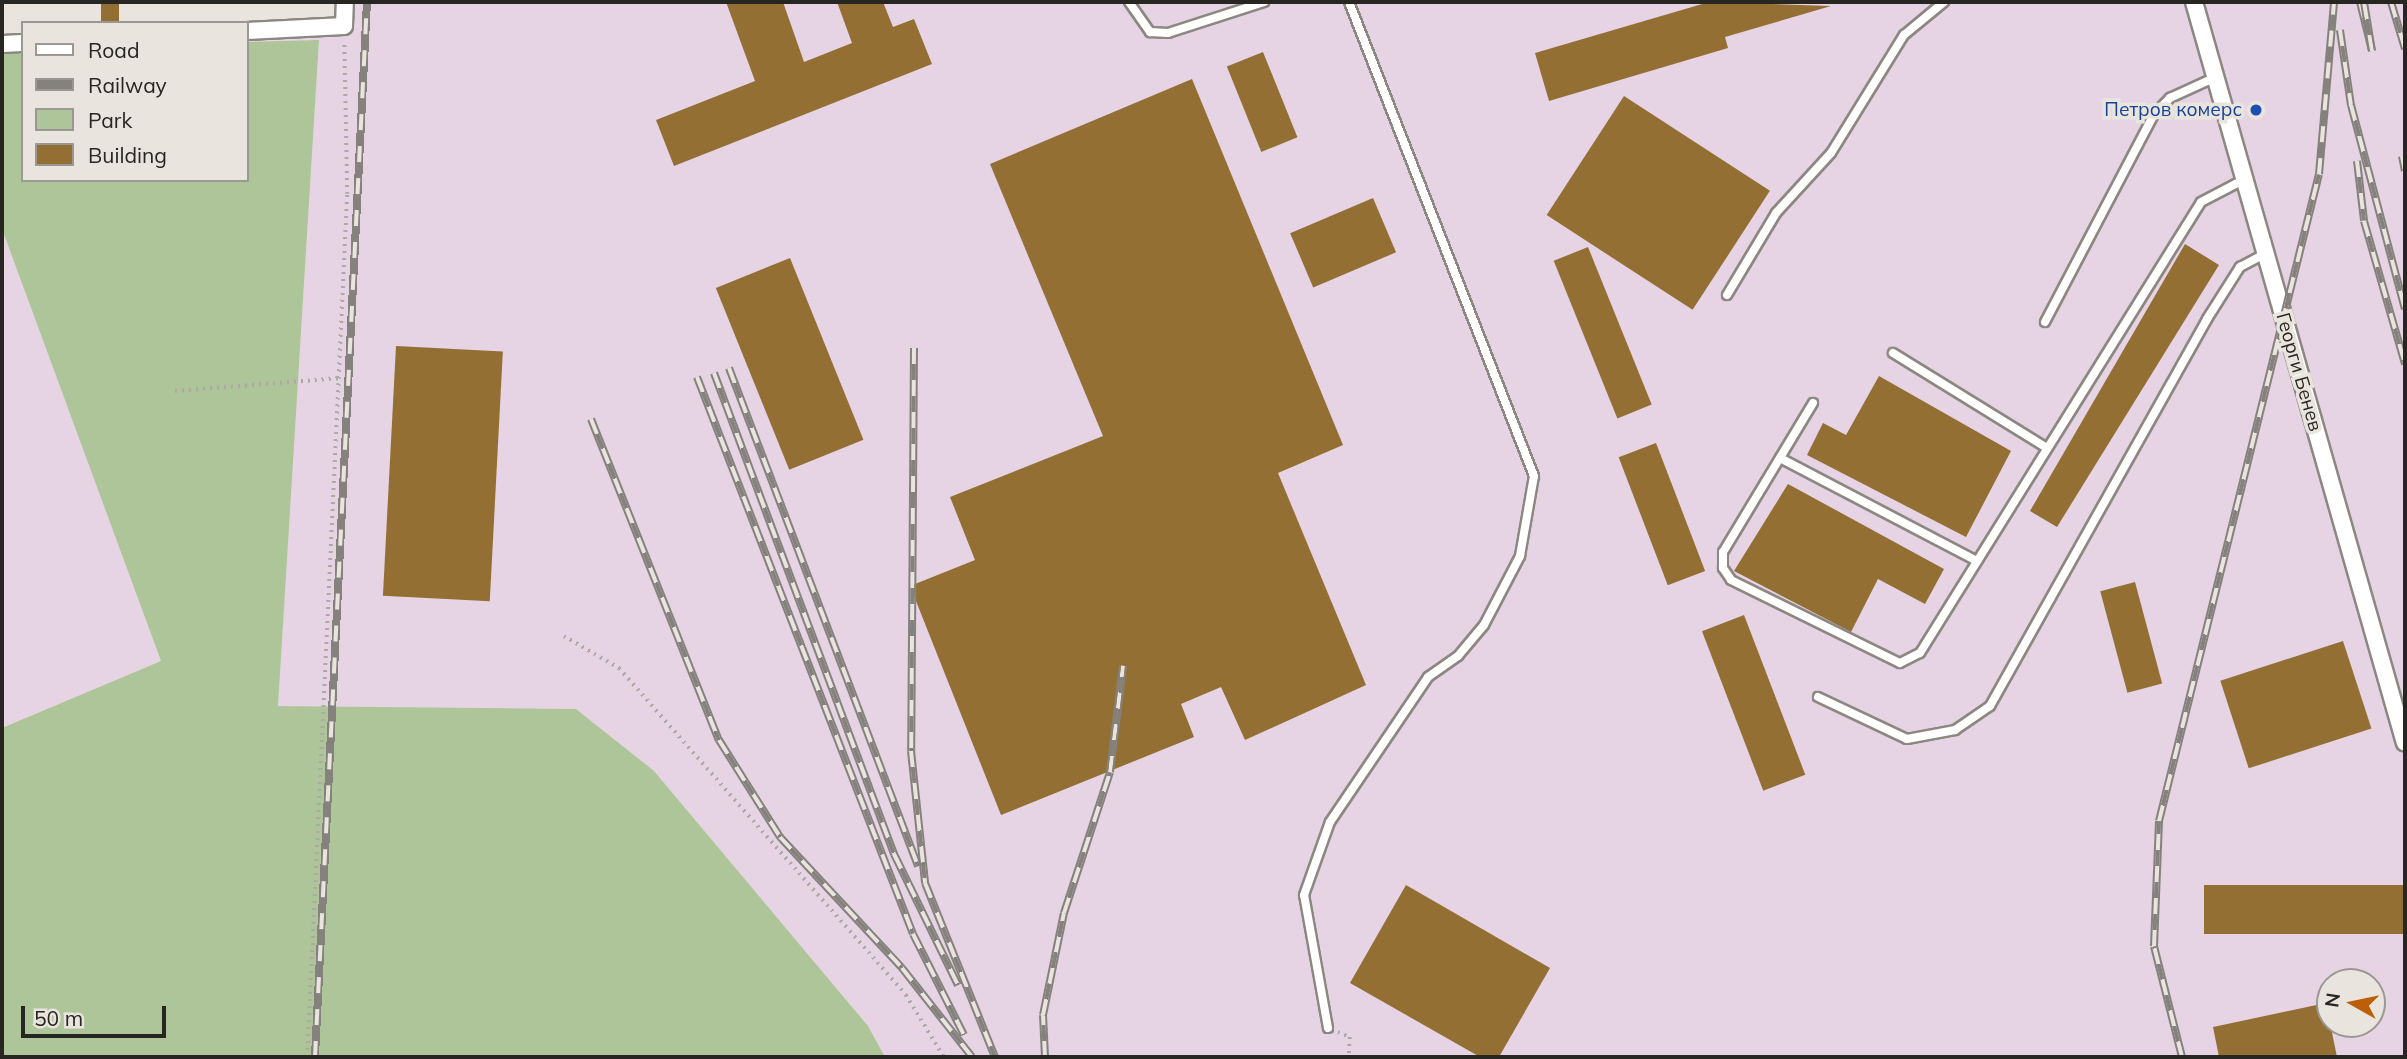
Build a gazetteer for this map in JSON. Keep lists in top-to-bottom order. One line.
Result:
{"streets":{"street":["Георги Бенев"]},"places":["Петров комерс"],"legend":["Road","Railway","Park","Building"],"scale_bar":"50 m","north":"left"}
